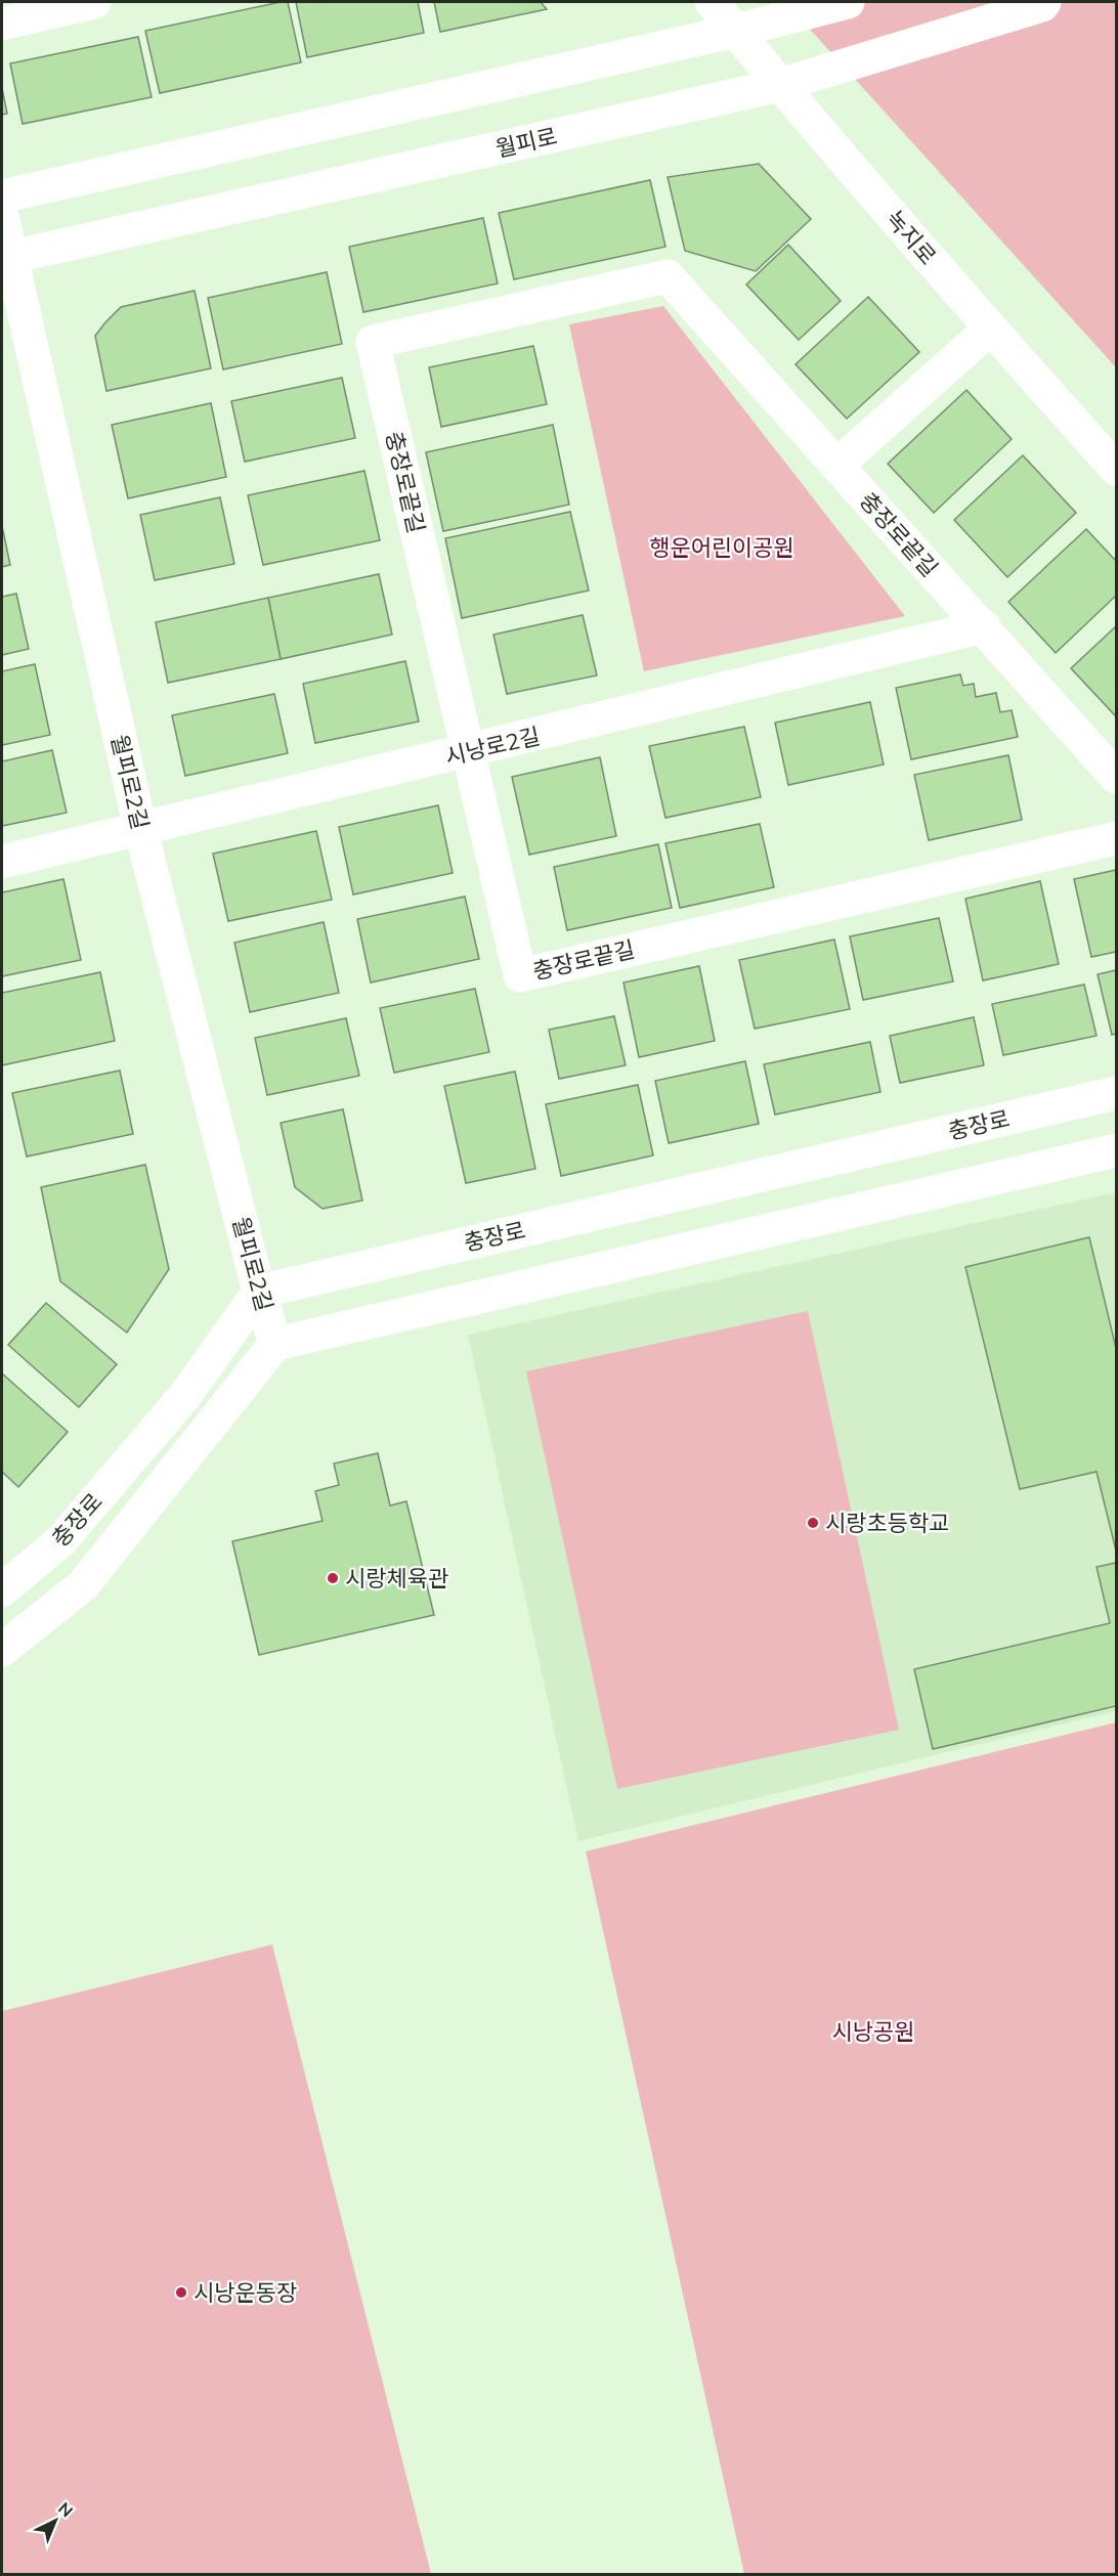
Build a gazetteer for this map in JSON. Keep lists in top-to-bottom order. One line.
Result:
{"streets":{"street":["월피로","녹지로","충장로끝길","시낭로2길","월피로2길","충장로"]},"crossings":[["월피로","녹지로"],["월피로","월피로2길"],["충장로끝길","시낭로2길"],["시낭로2길","월피로2길"],["월피로2길","충장로"]],"parks":["행운어린이공원","시낭공원"],"places":["시랑초등학교","시랑체육관","시낭운동장"],"north":"top right"}
